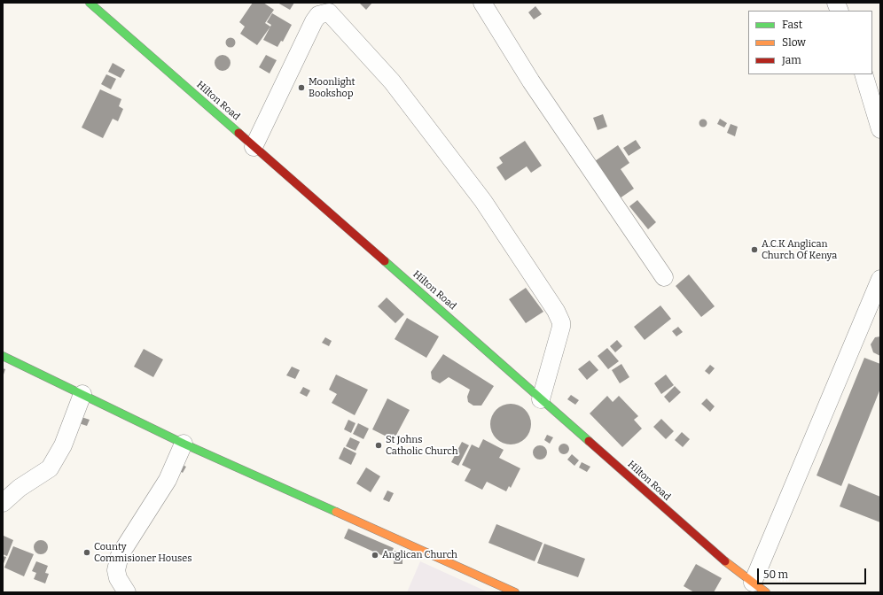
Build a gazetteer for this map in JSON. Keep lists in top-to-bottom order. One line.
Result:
{"streets":{"street":["Hilton Road"]},"places":["Moonlight Bookshop","A.C.K Anglican Church Of Kenya","St Johns Catholic Church","County Commisioner Houses","Anglican Church"],"legend":["Fast","Slow","Jam"],"scale_bar":"50 m"}
